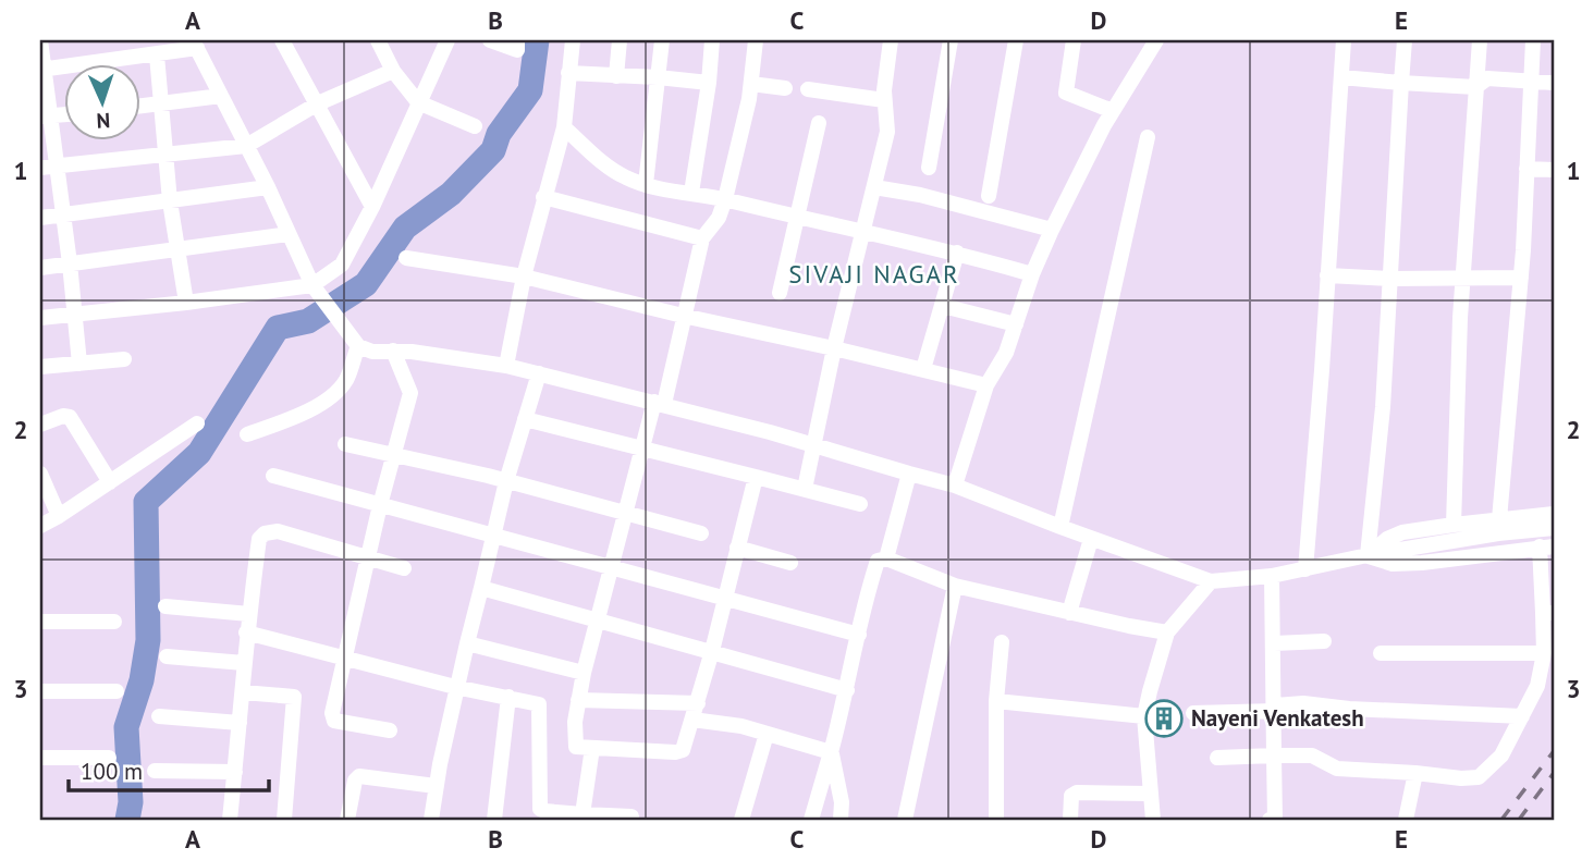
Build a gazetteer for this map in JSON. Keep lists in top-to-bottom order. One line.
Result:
{"districts":["SIVAJI NAGAR"],"places":{"building":["Nayeni Venkatesh"]},"scale_bar":"100 m","north":"bottom","grid":{"columns":["A","B","C","D","E"],"rows":["1","2","3"]}}
